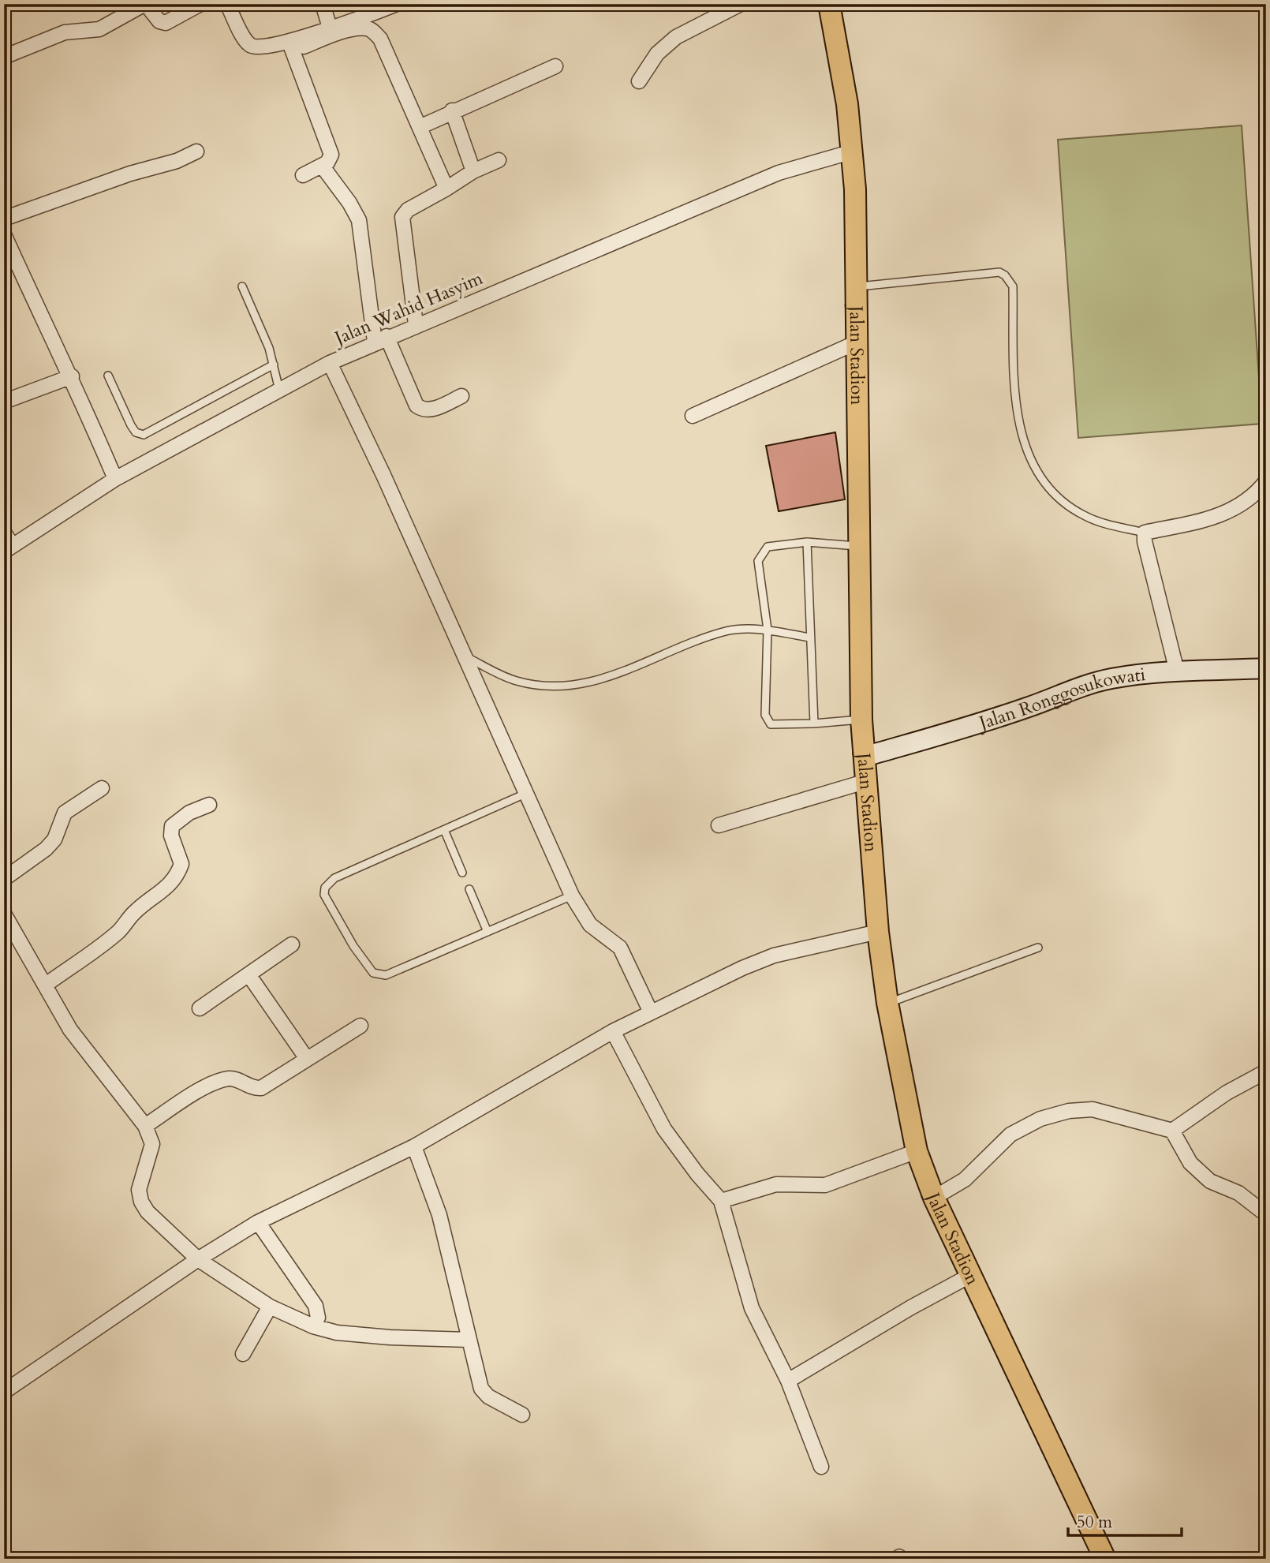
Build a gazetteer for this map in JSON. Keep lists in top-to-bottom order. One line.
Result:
{"streets":{"main road":["Jalan Stadion","Jalan Ronggosukowati"],"street":["Jalan Wahid Hasyim"]},"crossings":[["Jalan Wahid Hasyim","Jalan Stadion"],["Jalan Stadion","Jalan Ronggosukowati"]],"scale_bar":"50 m"}
